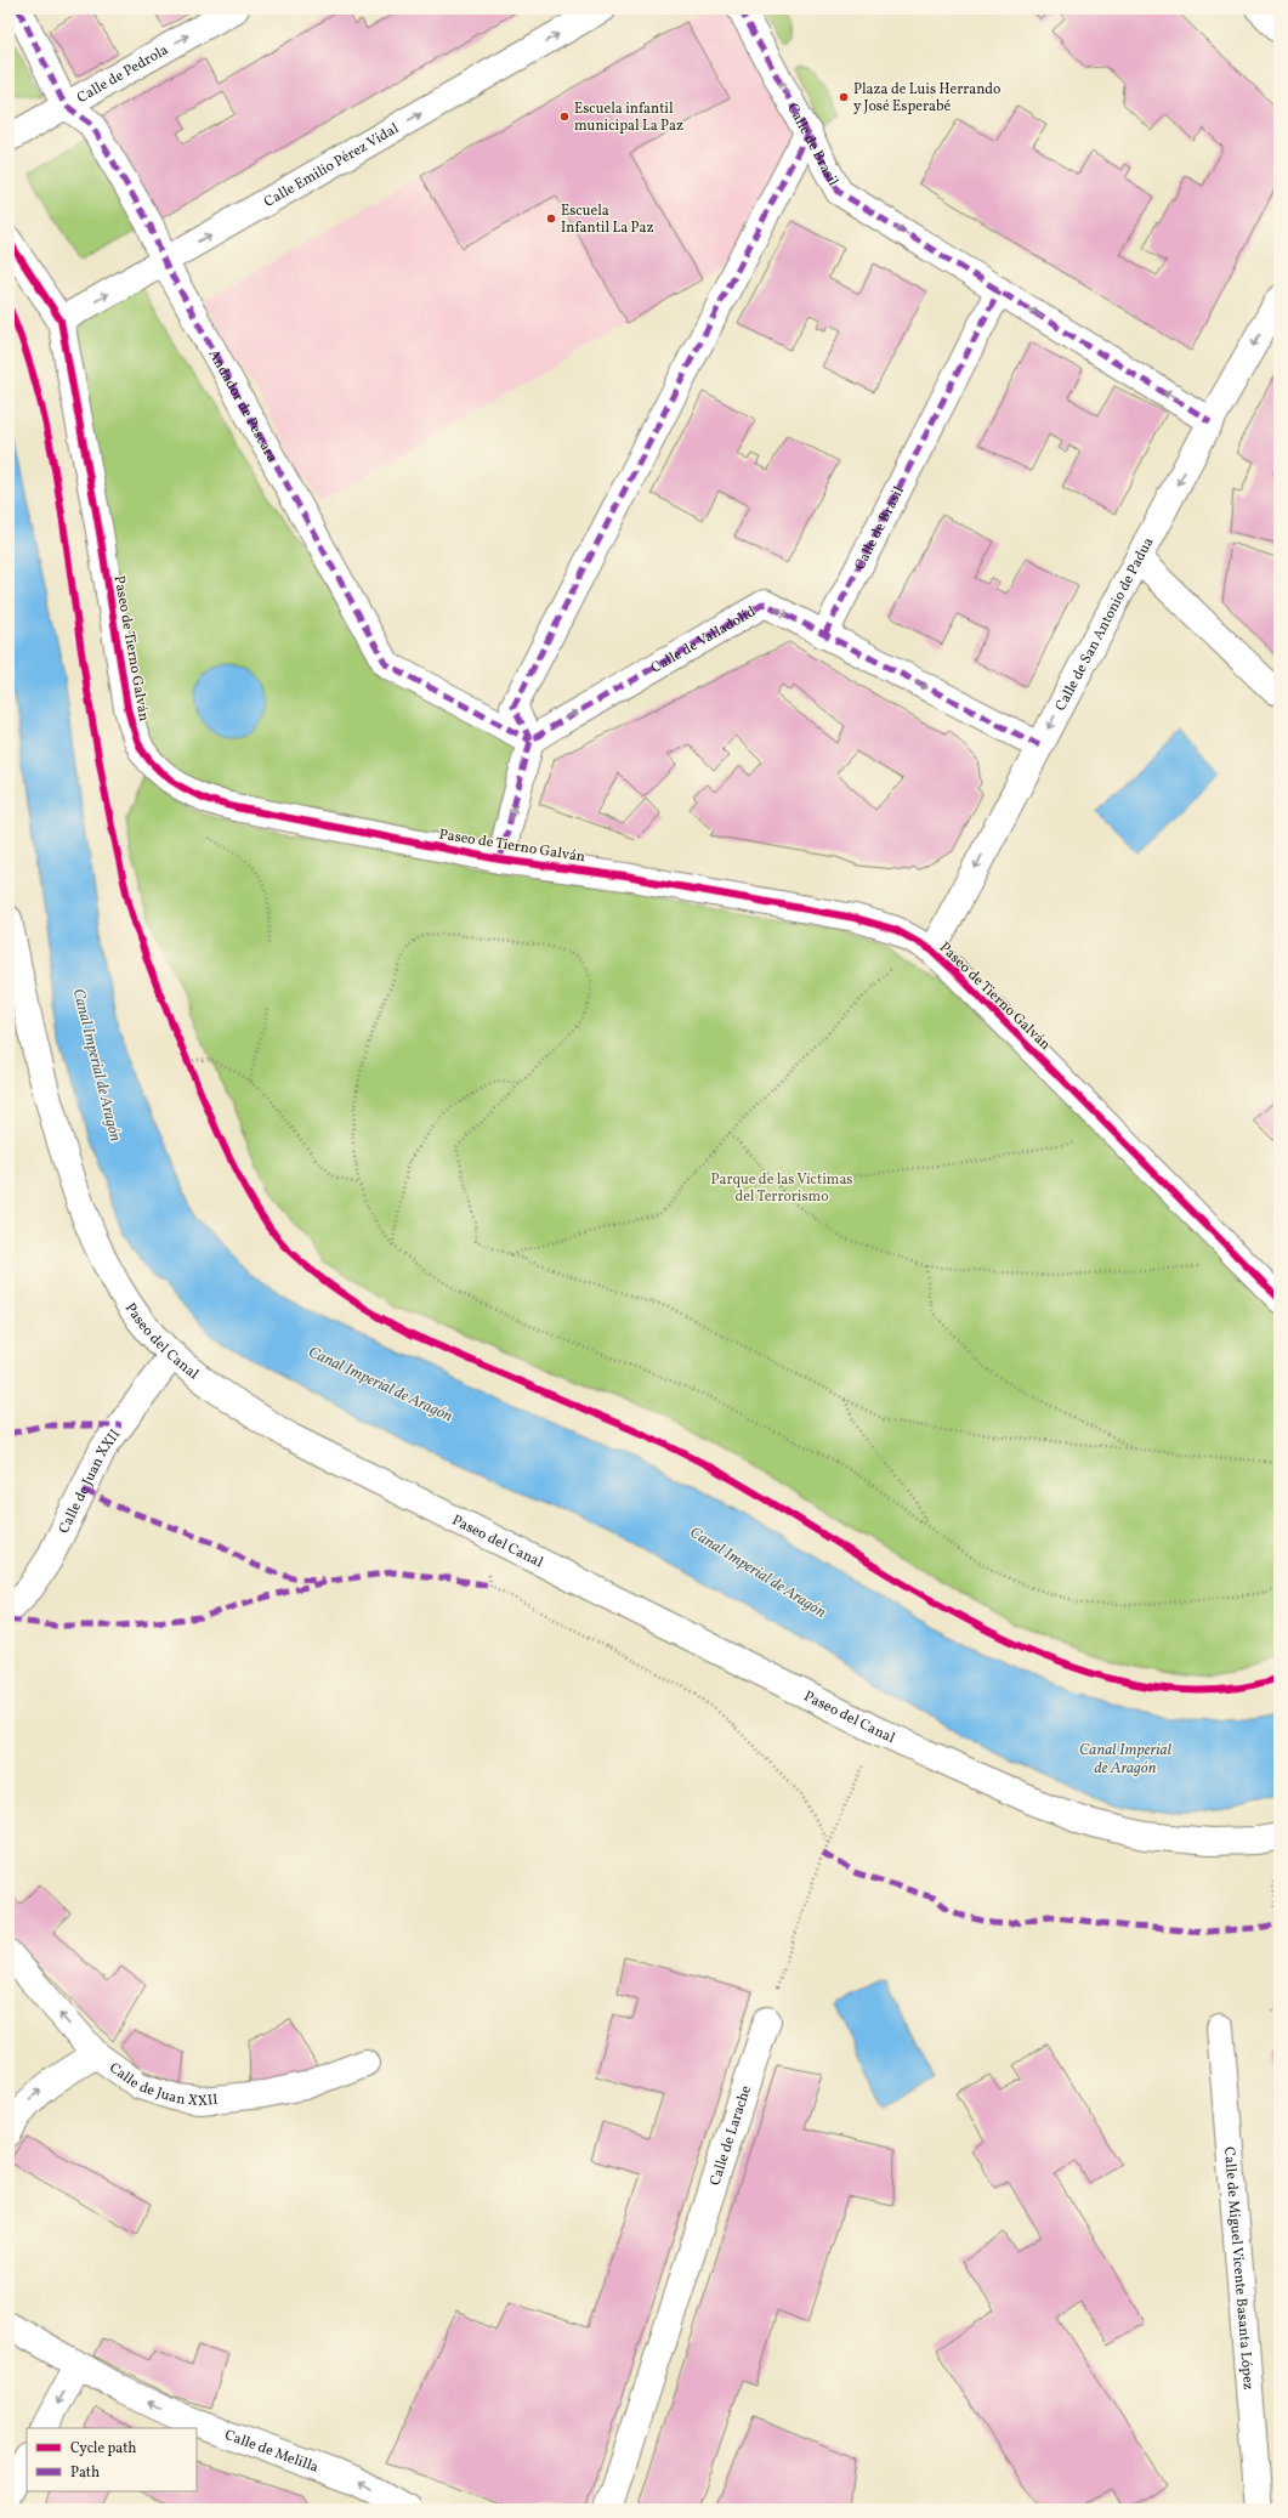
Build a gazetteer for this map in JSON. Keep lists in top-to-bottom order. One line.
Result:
{"streets":{"street":["Calle de Pedrola","Calle de Brasil","Calle Emilio Pérez Vidal","Andador de Pescara","Calle de San Antonio de Padua","Calle de Valladolid","Paseo de Tierno Galván","Paseo del Canal","Calle de Juan XXII","Calle de Larache","Calle de Miguel Vicente Basanta López","Calle de Melilla"]},"crossings":[["Calle de Pedrola","Andador de Pescara"],["Calle de Brasil","Calle de San Antonio de Padua"],["Calle de Brasil","Calle de Valladolid"],["Calle Emilio Pérez Vidal","Andador de Pescara"],["Calle Emilio Pérez Vidal","Paseo de Tierno Galván"],["Andador de Pescara","Calle de Valladolid"],["Calle de San Antonio de Padua","Calle de Valladolid"],["Calle de San Antonio de Padua","Paseo de Tierno Galván"],["Paseo del Canal","Calle de Juan XXII"]],"one_way":["Calle de Pedrola","Calle de Brasil","Calle Emilio Pérez Vidal","Calle de San Antonio de Padua","Calle de Valladolid","Calle de Melilla"],"water":["Canal Imperial de Aragón"],"parks":["Parque de las Víctimas del Terrorismo"],"places":["Plaza de Luis Herrando y José Esperabé","Escuela infantil municipal La Paz","Escuela Infantil La Paz"],"legend":["Cycle path","Path"]}
